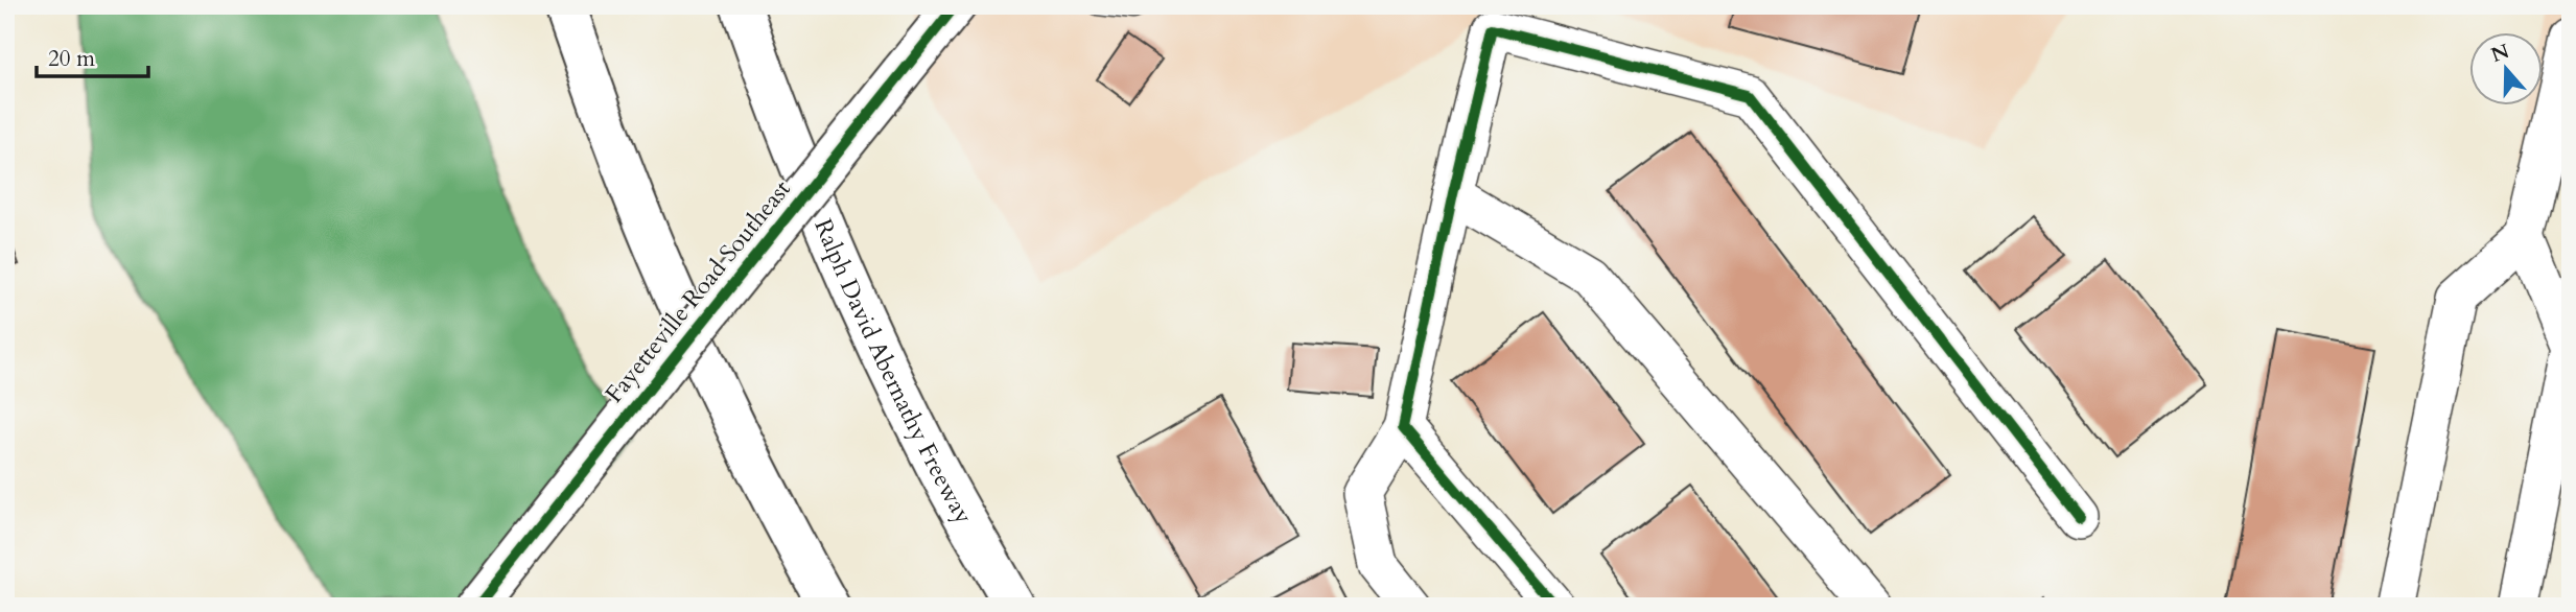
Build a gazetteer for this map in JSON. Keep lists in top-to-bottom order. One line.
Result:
{"streets":{"main road":["Fayetteville Road Southeast","Ralph David Abernathy Freeway"]},"scale_bar":"20 m","north":"top"}
